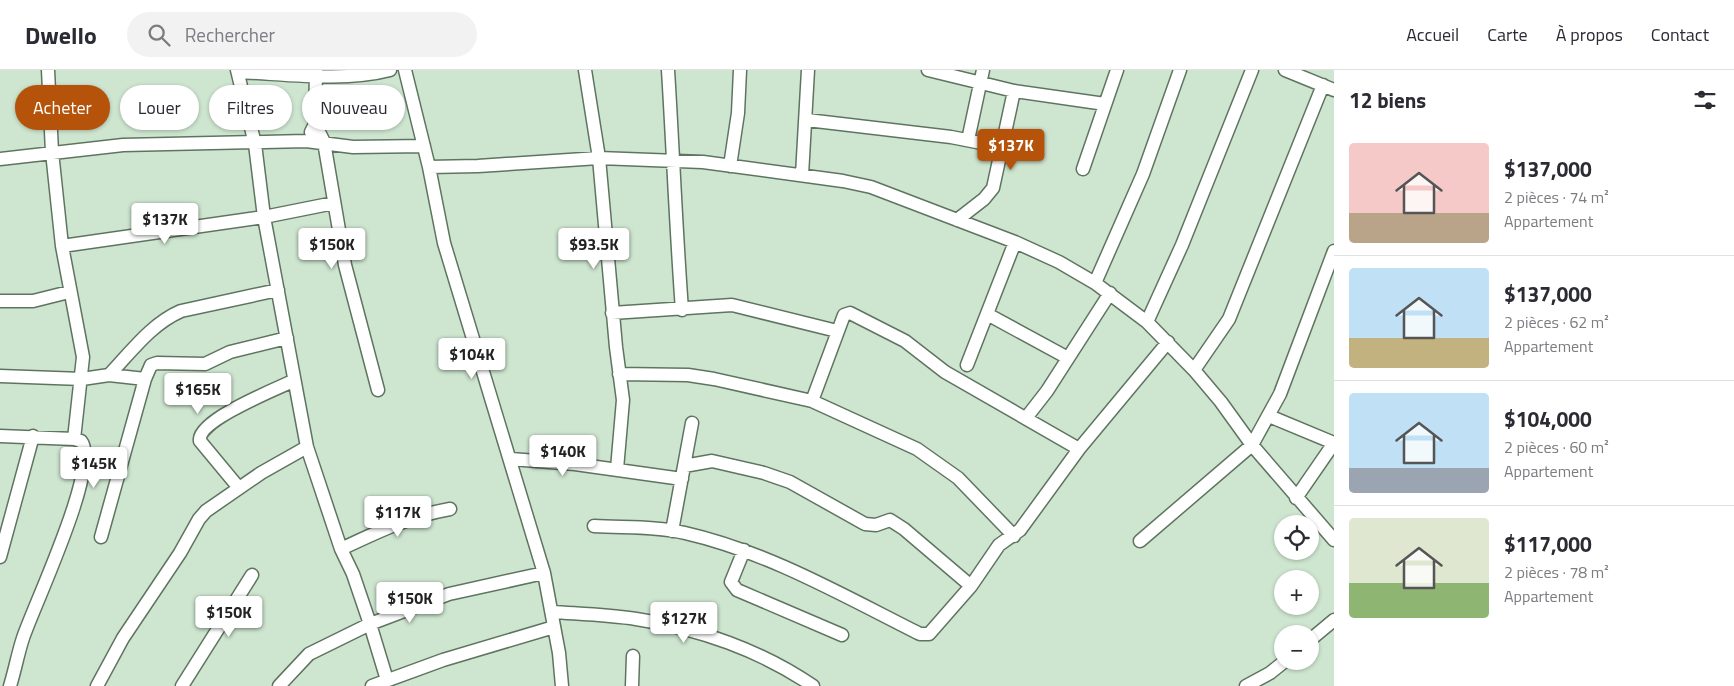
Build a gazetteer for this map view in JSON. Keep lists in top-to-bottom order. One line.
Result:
{"page":{"header":"Dwello","search":"Rechercher","nav":["Accueil","Carte","À propos","Contact"],"heading":"12 biens","chip":["Acheter","Louer","Filtres","Nouveau"],"price":["$137K","$137K","$150K","$93.5K","$104K","$165K","$140K","$145K","$117K","$150K","$150K","$127K"],"list":[{"name":"$137,000","note":"2 pièces · 74 m² · Appartement"},{"name":"$137,000","note":"2 pièces · 62 m² · Appartement"},{"name":"$104,000","note":"2 pièces · 60 m² · Appartement"},{"name":"$117,000","note":"2 pièces · 78 m² · Appartement"}],"map_buttons":["+","−"]}}
